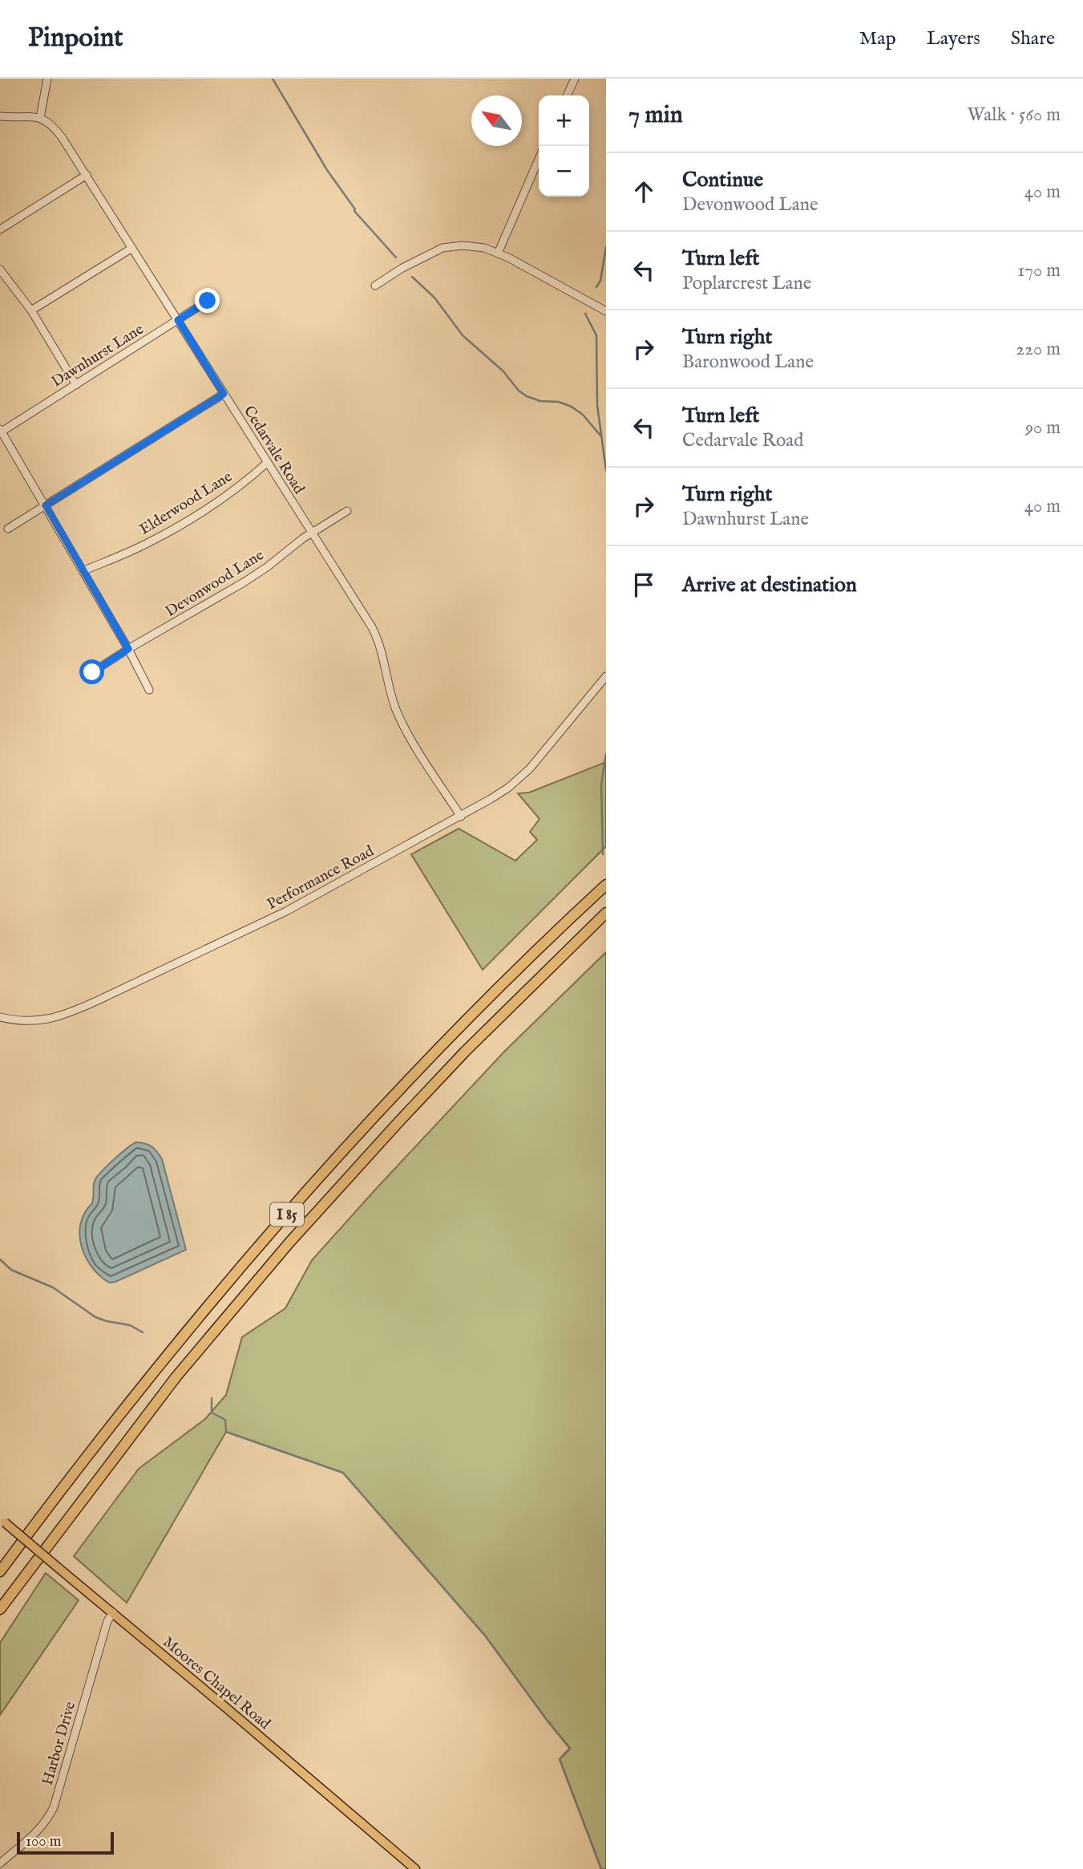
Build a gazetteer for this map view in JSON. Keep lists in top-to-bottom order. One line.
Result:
{"streets":{"highway":["I 85"],"main road":["Moores Chapel Road"],"street":["Dawnhurst Lane","Cedarvale Road","Elderwood Lane","Devonwood Lane","Performance Road","Harbor Drive"]},"crossings":[["Dawnhurst Lane","Cedarvale Road"],["Cedarvale Road","Elderwood Lane"],["Cedarvale Road","Devonwood Lane"],["Cedarvale Road","Performance Road"],["Moores Chapel Road","Harbor Drive"]],"scale_bar":"100 m","north":"top left","page":{"header":"Pinpoint","nav":["Map","Layers","Share"],"heading":["7 min","Walk · 560 m"],"map_buttons":["+","−"],"list":[["Continue","Devonwood Lane","40 m"],["Turn left","Poplarcrest Lane","170 m"],["Turn right","Baronwood Lane","220 m"],["Turn left","Cedarvale Road","90 m"],["Turn right","Dawnhurst Lane","40 m"],"Arrive at destination"],"scale":"100 m"}}
